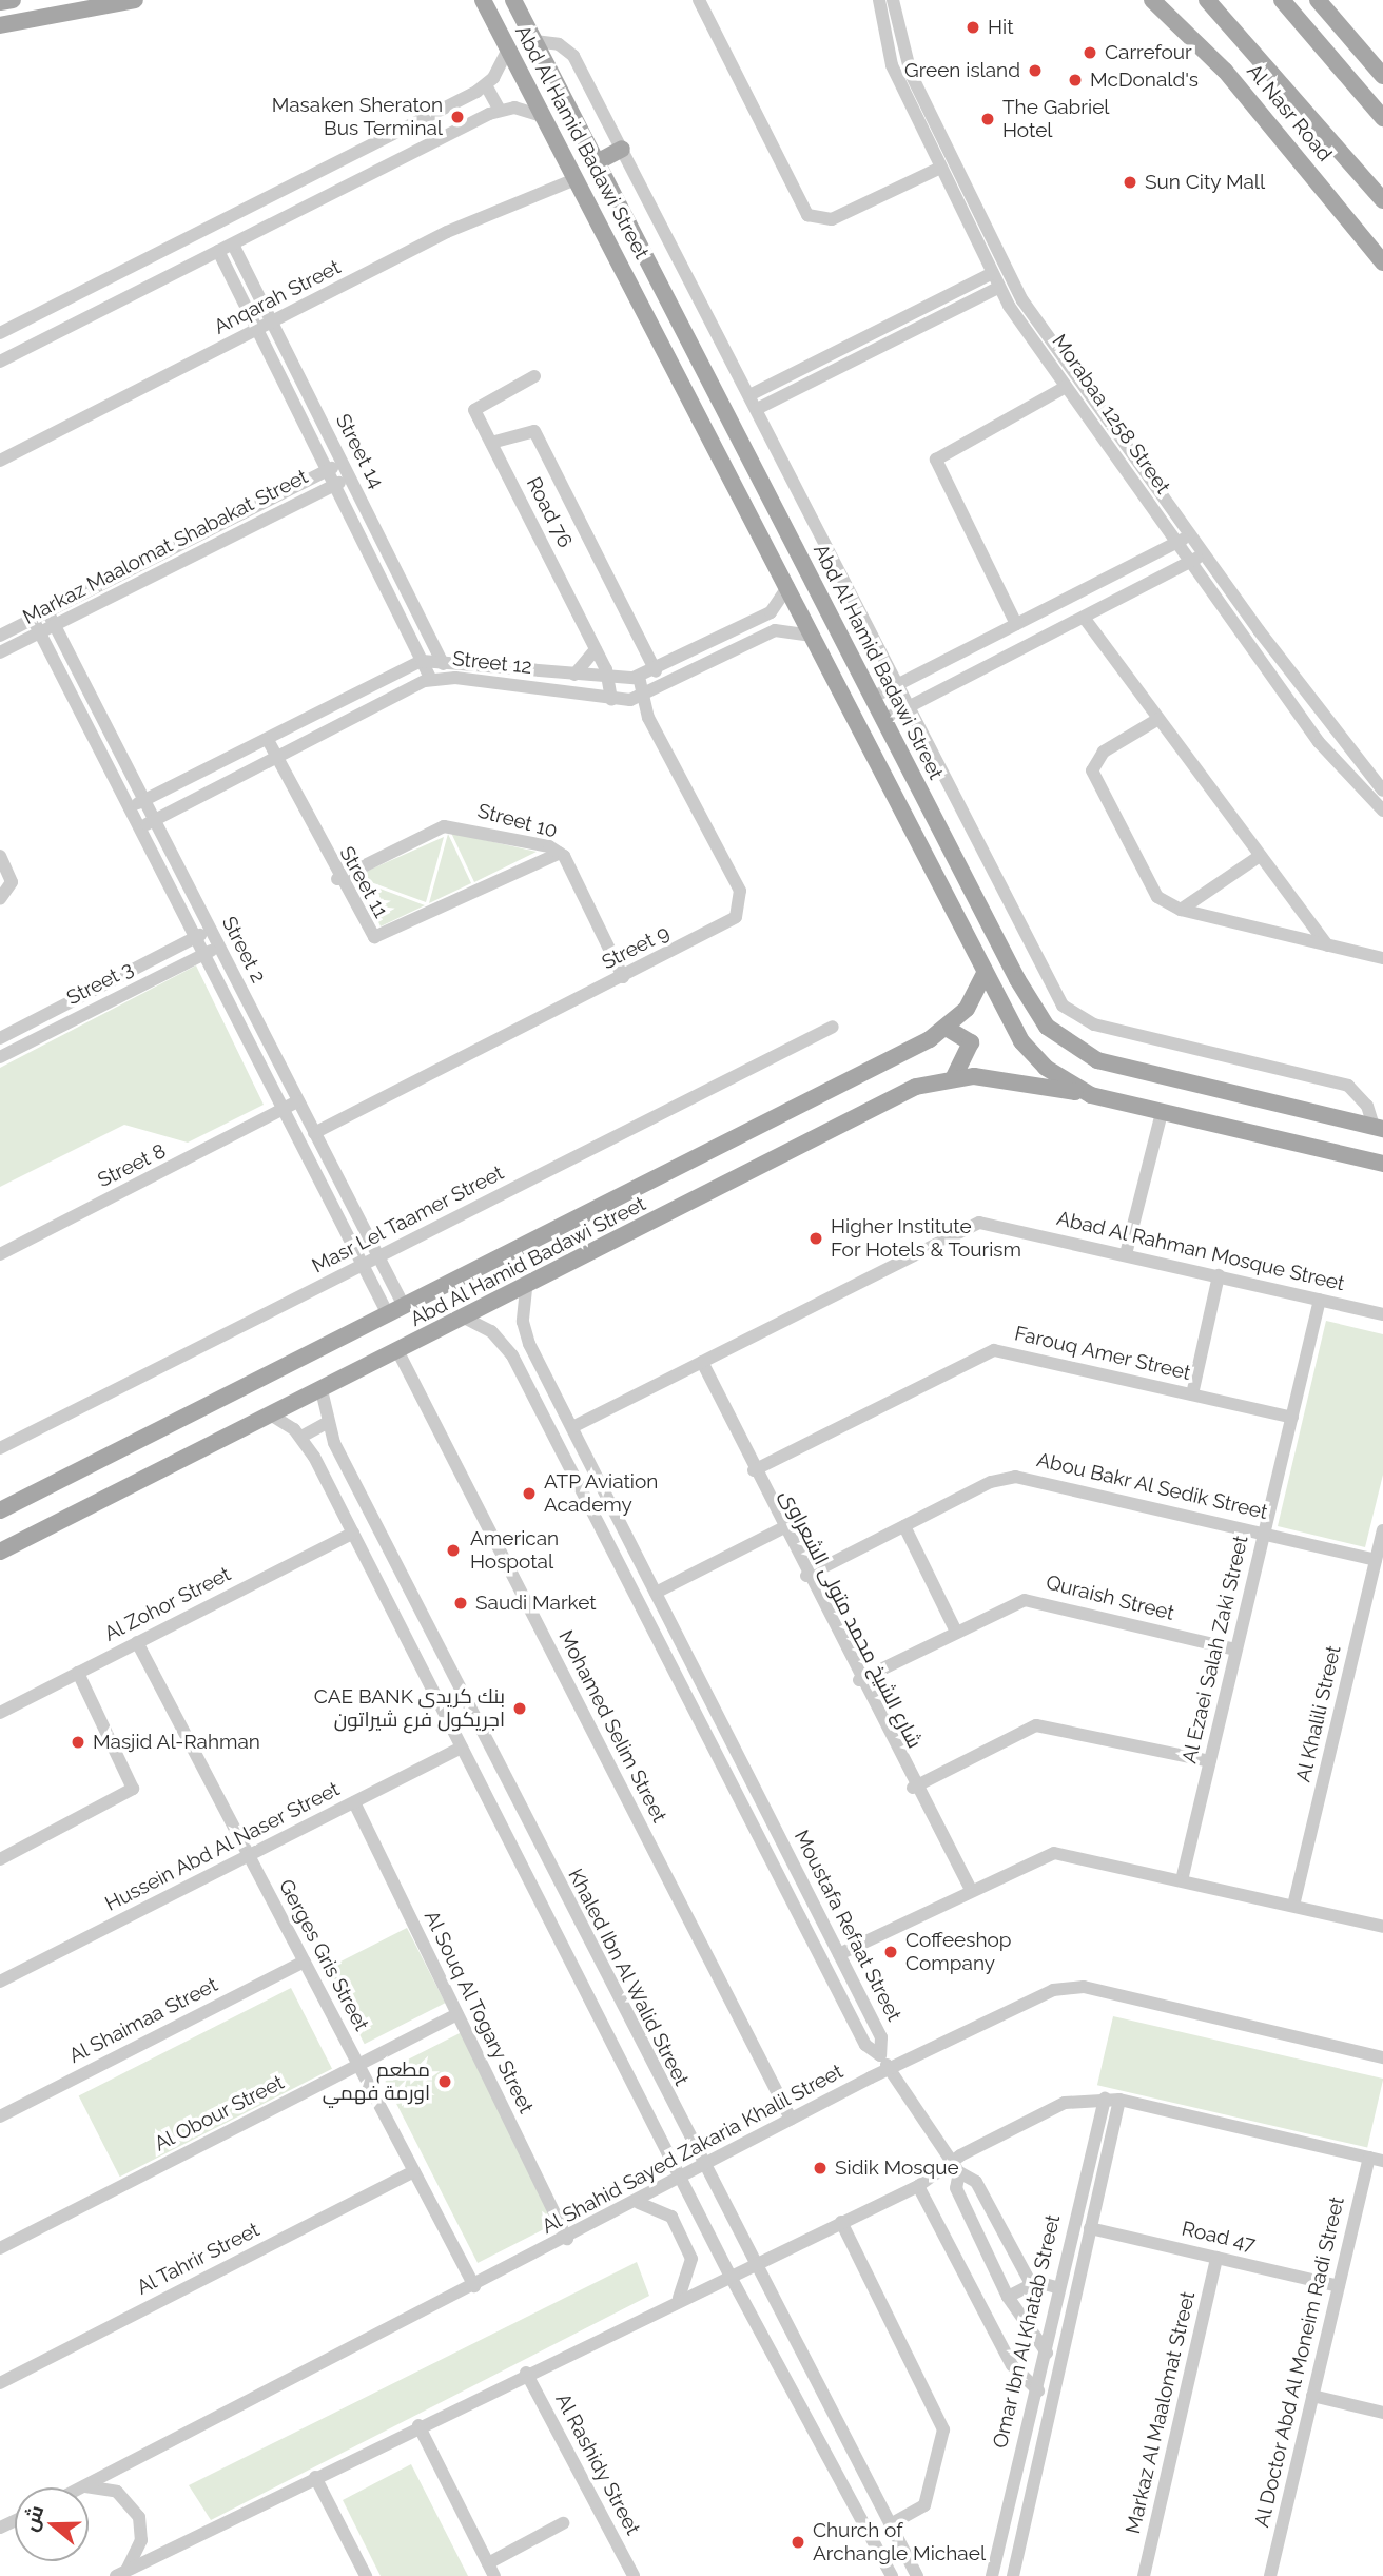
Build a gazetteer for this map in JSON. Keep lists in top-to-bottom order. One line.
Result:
{"streets":{"main road":["Al Nasr Road","Abd Al Hamid Badawi Street"],"street":["Anqarah Street","Morabaa 1258 Street","Street 14","Road 76","Markaz Maalomat Shabakat Street","Street 12","Street 10","Street 11","Street 9","Street 2","Street 3","Street 8","Masr Lel Taamer Street","Abad Al Rahman Mosque Street","Farouq Amer Street","Abou Bakr Al Sedik Street","Quraish Street","Al Zohor Street","شارع الشيخ محمد متولى الشعراوى","Al Ezaei Salah Zaki Street","Al Khalili Street","Mohamed Selim Street","Hussein Abd Al Naser Street","Moustafa Refaat Street","Gerges Gris Street","Khaled Ibn Al Walid Street","Al Souq Al Togary Street","Al Shaimaa Street","Al Obour Street","Al Shahid Sayed Zakaria Khalil Street","Road 47","Al Tahrir Street","Omar Ibn Al Khatab Street","Al Doctor Abd Al Moneim Radi Street","Markaz Al Maalomat Street","Al Rashidy Street"]},"crossings":[["Abd Al Hamid Badawi Street","Anqarah Street"],["Abd Al Hamid Badawi Street","Street 12"],["Abd Al Hamid Badawi Street","Street 2"],["Abd Al Hamid Badawi Street","Mohamed Selim Street"],["Abd Al Hamid Badawi Street","Moustafa Refaat Street"],["Abd Al Hamid Badawi Street","Khaled Ibn Al Walid Street"],["Anqarah Street","Street 14"],["Street 14","Markaz Maalomat Shabakat Street"],["Street 14","Street 12"],["Road 76","Street 12"],["Markaz Maalomat Shabakat Street","Street 2"],["Street 12","Street 11"],["Street 12","Street 9"],["Street 12","Street 2"],["Street 10","Street 11"],["Street 10","Street 9"],["Street 9","Street 2"],["Street 2","Street 3"],["Street 2","Street 8"],["Street 2","Masr Lel Taamer Street"],["Abad Al Rahman Mosque Street","شارع الشيخ محمد متولى الشعراوى"],["Abad Al Rahman Mosque Street","Al Ezaei Salah Zaki Street"],["Abad Al Rahman Mosque Street","Moustafa Refaat Street"],["Farouq Amer Street","شارع الشيخ محمد متولى الشعراوى"],["Farouq Amer Street","Al Ezaei Salah Zaki Street"],["Abou Bakr Al Sedik Street","شارع الشيخ محمد متولى الشعراوى"],["Abou Bakr Al Sedik Street","Al Ezaei Salah Zaki Street"],["Abou Bakr Al Sedik Street","Al Khalili Street"],["Quraish Street","شارع الشيخ محمد متولى الشعراوى"],["Quraish Street","Al Ezaei Salah Zaki Street"],["Al Zohor Street","Gerges Gris Street"],["Mohamed Selim Street","Al Shahid Sayed Zakaria Khalil Street"],["Hussein Abd Al Naser Street","Gerges Gris Street"],["Hussein Abd Al Naser Street","Al Souq Al Togary Street"],["Gerges Gris Street","Al Shaimaa Street"],["Gerges Gris Street","Al Obour Street"],["Gerges Gris Street","Al Shahid Sayed Zakaria Khalil Street"],["Gerges Gris Street","Al Tahrir Street"],["Khaled Ibn Al Walid Street","Al Shahid Sayed Zakaria Khalil Street"],["Al Souq Al Togary Street","Al Obour Street"],["Al Souq Al Togary Street","Al Shahid Sayed Zakaria Khalil Street"],["Road 47","Omar Ibn Al Khatab Street"],["Road 47","Al Doctor Abd Al Moneim Radi Street"],["Road 47","Markaz Al Maalomat Street"]],"places":["Hit","Carrefour","Green island","McDonald's","Masaken Sheraton Bus Terminal","The Gabriel Hotel","Sun City Mall","Higher Institute For Hotels & Tourism","ATP Aviation Academy","American Hospotal","Saudi Market","CAE BANK بنك كريدي اجريكول فرع شيراتون","Masjid Al-Rahman","Coffeeshop Company","مطعم اورمة فهمي","Sidik Mosque","Church of Archangle Michael"],"north":"left"}
